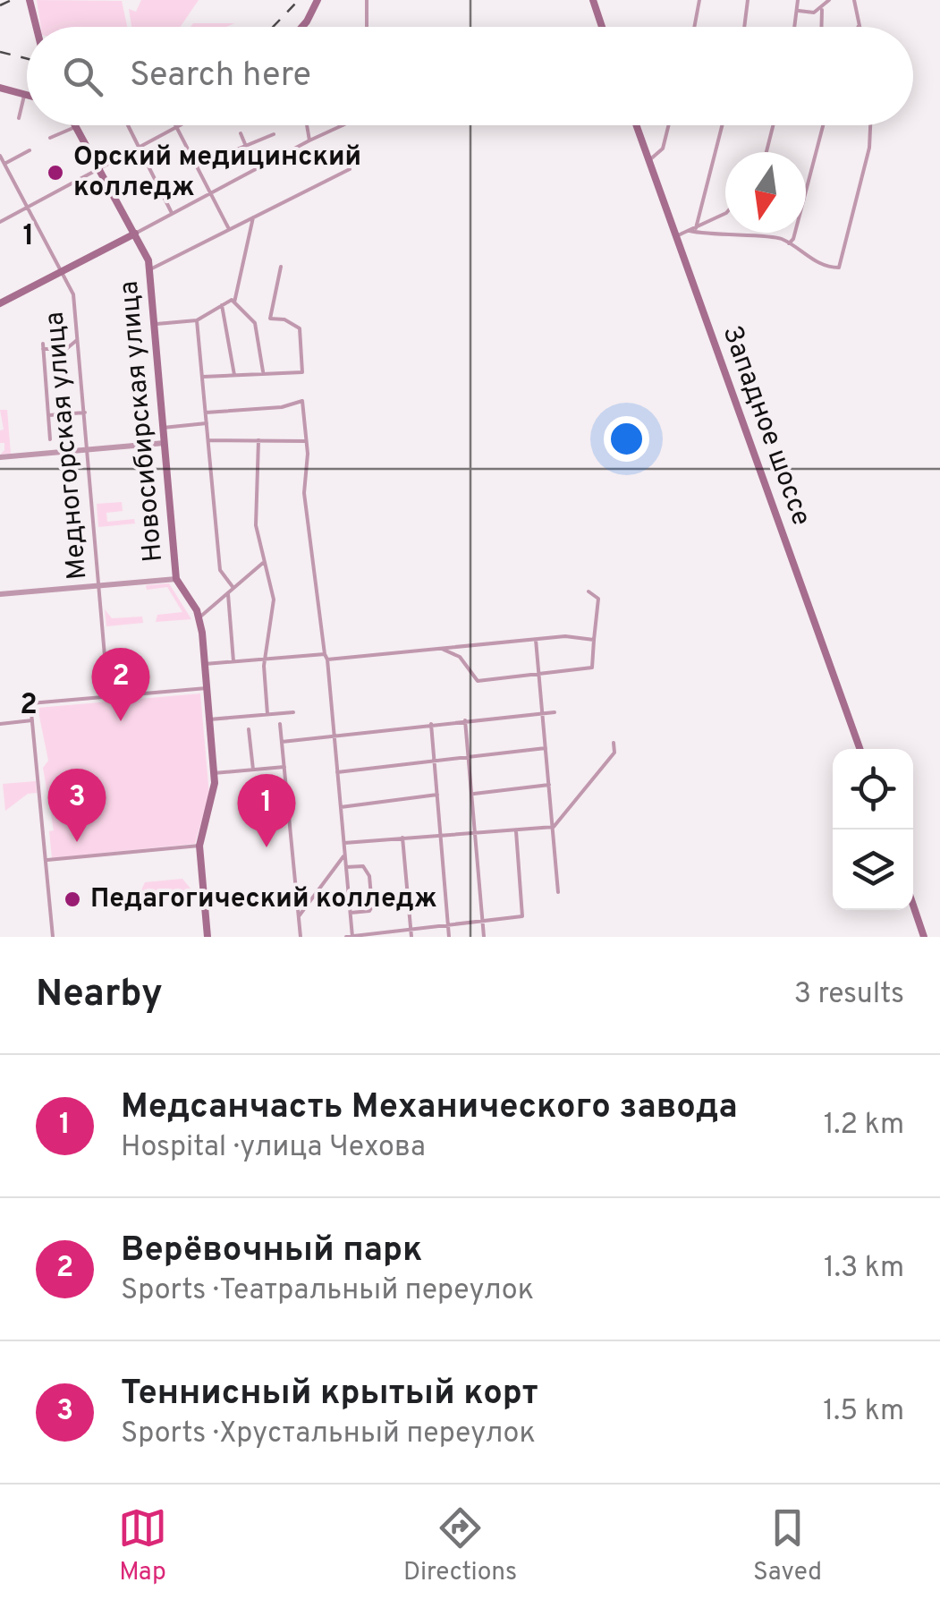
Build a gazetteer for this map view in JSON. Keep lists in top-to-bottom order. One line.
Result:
{"streets":{"main road":["Новосибирская улица","Западное шоссе"],"street":["Медногорская улица"]},"places":["Орский медицинский колледж","Педагогический колледж"],"north":"bottom","page":{"search":"Search here","pins":["2","3","1"],"heading":["Nearby","3 results"],"list":[{"mark":"1","name":"Медсанчасть Механического завода","note":"Hospital · улица Чехова","value":"1.2 km"},{"mark":"2","name":"Верёвочный парк","note":"Sports · Театральный переулок","value":"1.3 km"},{"mark":"3","name":"Теннисный крытый корт","note":"Sports · Хрустальный переулок","value":"1.5 km"}],"nav":["Map","Directions","Saved"]},"grid":{"rows":["1","2"]}}
